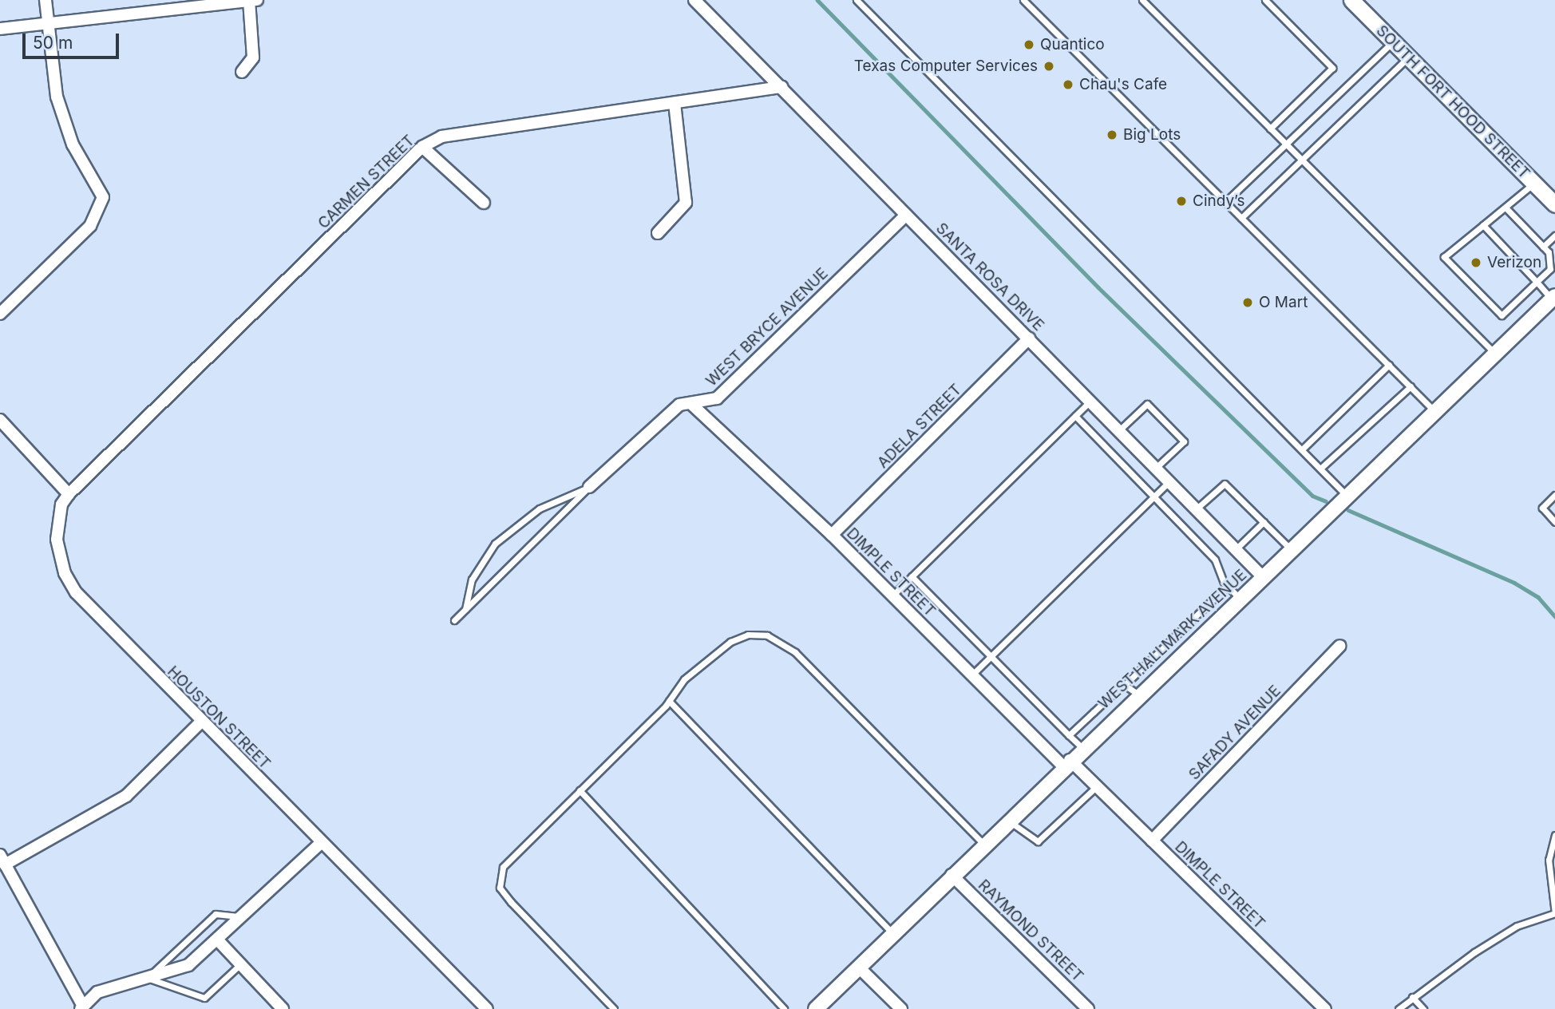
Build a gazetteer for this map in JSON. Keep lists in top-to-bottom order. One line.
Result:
{"streets":{"main road":["SOUTH FORT HOOD STREET"],"street":["CARMEN STREET","SANTA ROSA DRIVE","WEST BRYCE AVENUE","ADELA STREET","DIMPLE STREET","WEST HALLMARK AVENUE","HOUSTON STREET","SAFADY AVENUE","RAYMOND STREET"]},"crossings":[["CARMEN STREET","SANTA ROSA DRIVE"],["CARMEN STREET","HOUSTON STREET"],["SANTA ROSA DRIVE","WEST BRYCE AVENUE"],["SANTA ROSA DRIVE","ADELA STREET"],["SANTA ROSA DRIVE","WEST HALLMARK AVENUE"],["WEST BRYCE AVENUE","DIMPLE STREET"],["ADELA STREET","DIMPLE STREET"],["DIMPLE STREET","WEST HALLMARK AVENUE"],["DIMPLE STREET","SAFADY AVENUE"],["WEST HALLMARK AVENUE","RAYMOND STREET"]],"places":["Quantico","Texas Computer Services","Chau's Cafe","Big Lots","Cindy’s","Verizon","O Mart"],"scale_bar":"50 m"}
